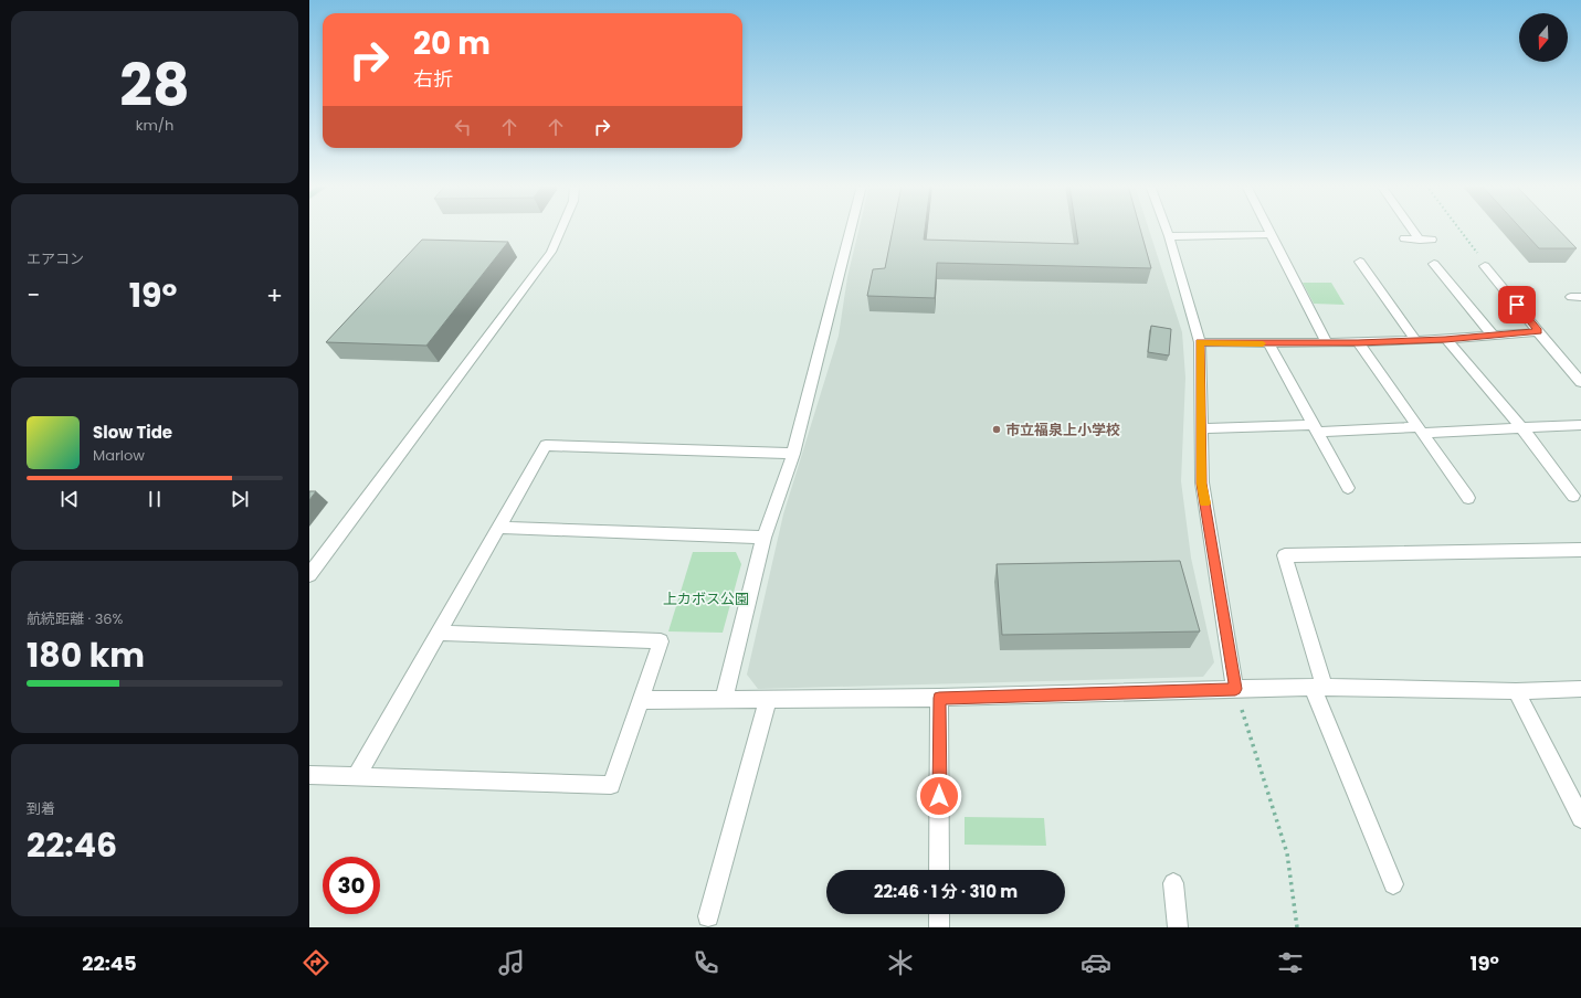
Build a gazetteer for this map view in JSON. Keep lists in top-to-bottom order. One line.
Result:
{"parks":["上カボス公園"],"places":["市立福泉上小学校"],"north":"bottom","page":{"tile":[["28","km/h"],"エアコン",["航続距離 · 36%","180 km"],["到着","22:46"]],"turn":["20 m","右折"],"heat":["−","19°","+"],"song":["Slow Tide","Marlow"],"limit":"30","trip":"22:46 · 1 分 · 310 m","tabs":["22:45","19°"]}}
